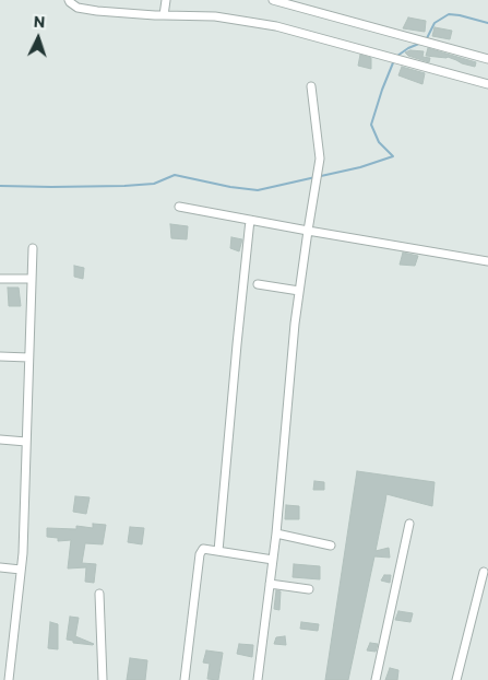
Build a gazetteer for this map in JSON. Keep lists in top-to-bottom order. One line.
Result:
{"north":"top"}
